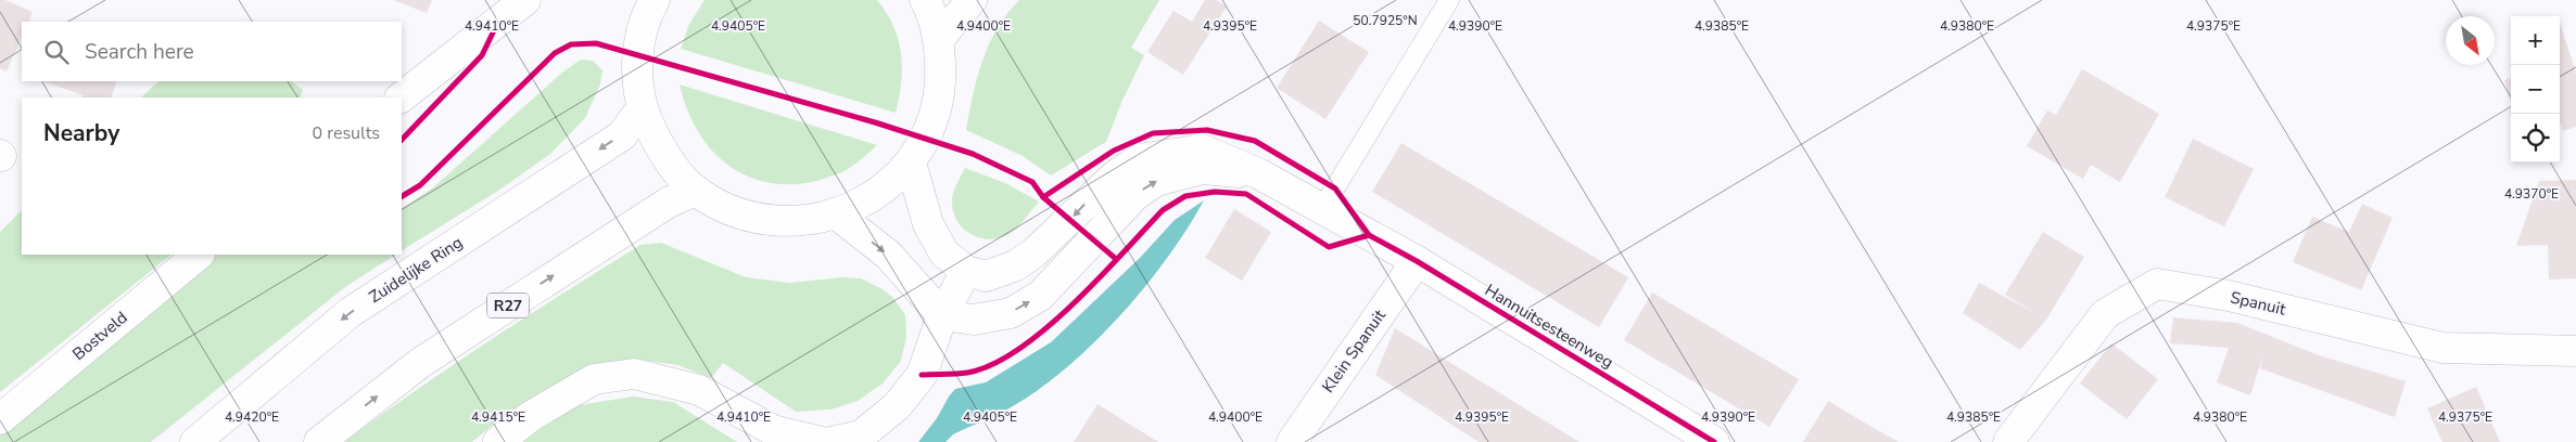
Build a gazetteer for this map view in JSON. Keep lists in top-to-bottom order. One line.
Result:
{"streets":{"main road":["Zuidelijke Ring","Spanuit","R27","Hannuitsesteenweg","Bostveld","Klein Spanuit"]},"crossings":[["Hannuitsesteenweg","Klein Spanuit"]],"north":"bottom right","page":{"map_buttons":["+","−"],"search":"Search here","heading":["Nearby","0 results"]},"coordinates":["50.7925°N","4.9375°E","4.9410°E","4.9405°E","4.9400°E","4.9395°E","4.9390°E","4.9385°E","4.9380°E","4.9370°E","4.9420°E","4.9415°E"]}
